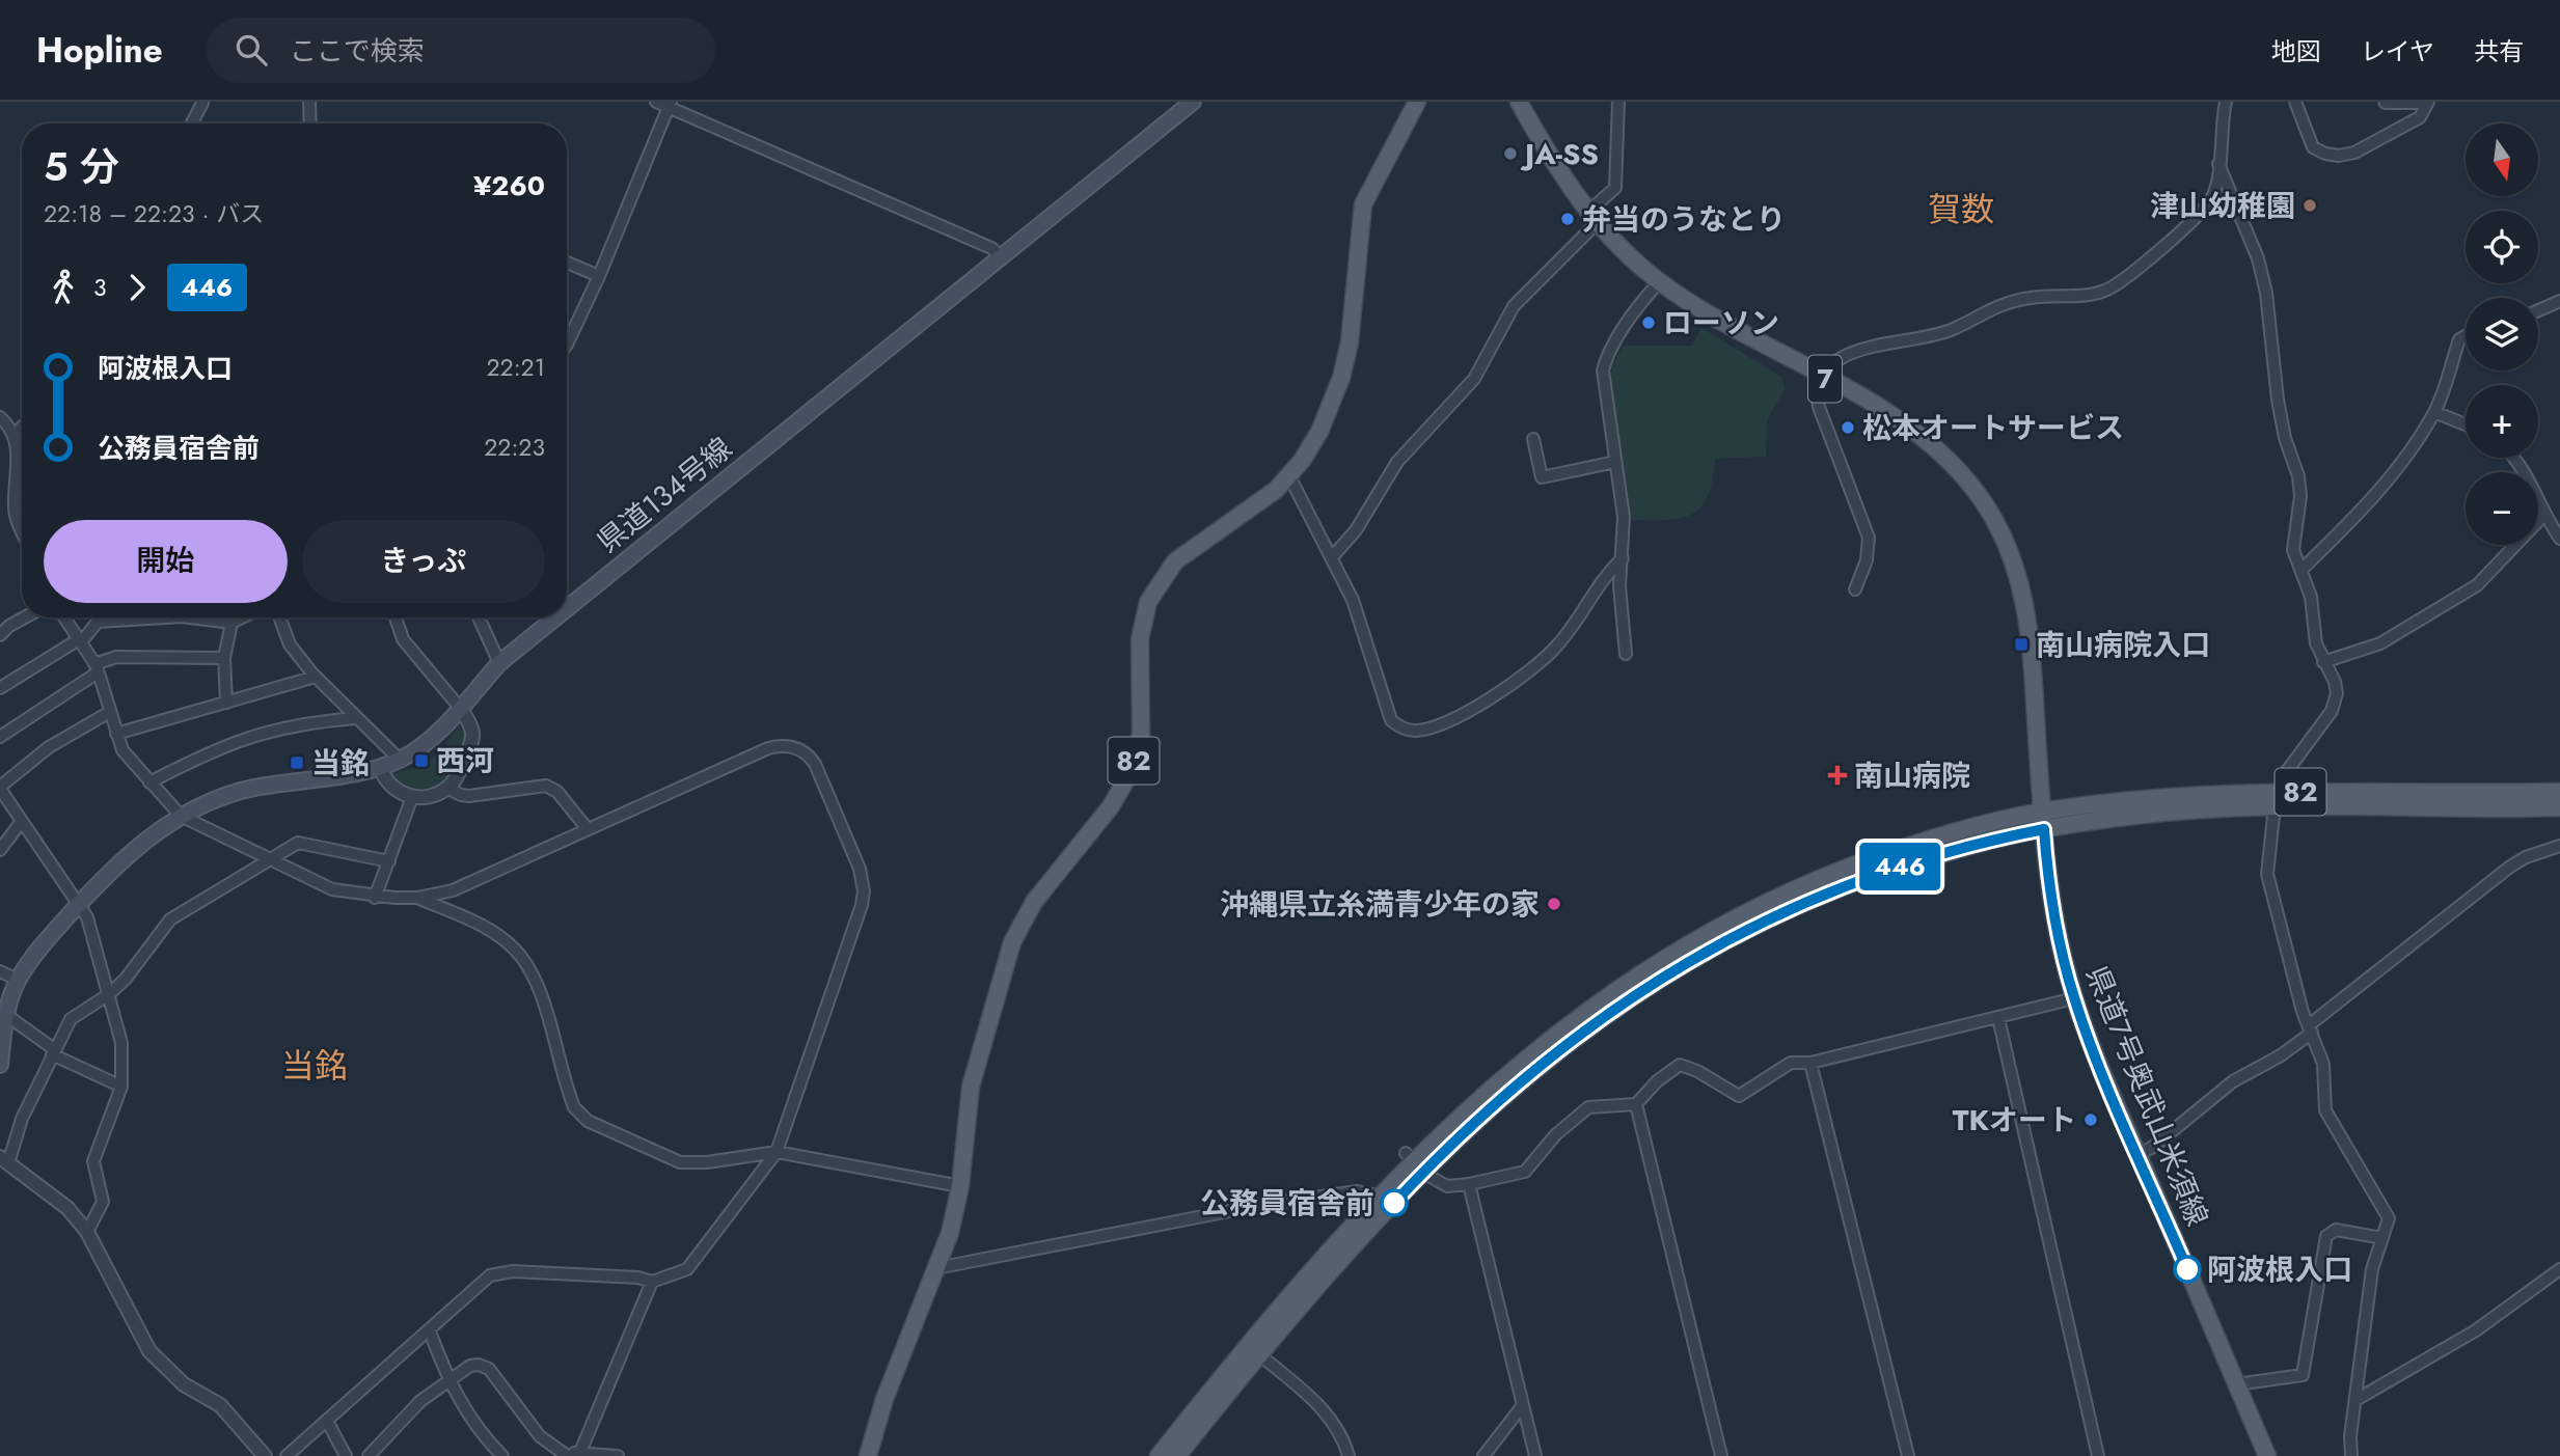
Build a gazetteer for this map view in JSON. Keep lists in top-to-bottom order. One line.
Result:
{"streets":{"main road":["7","県道134号線","82","県道7号奥武山米須線"]},"crossings":[["82","県道7号奥武山米須線"]],"districts":["賀数","当銘"],"places":{"other":["JA-SS","津山幼稚園","弁当のうなとり","ローソン","松本オートサービス","沖縄県立糸満青少年の家","TKオート","公務員宿舎前","阿波根入口"],"transit":["南山病院入口","西河","当銘"],"health":["南山病院"]},"lines":["bus line 446"],"north":"bottom","page":{"header":"Hopline","search":"ここで検索","nav":["地図","レイヤ","共有"],"on_map":"446","map_buttons":["+","−"],"heading":["5 分","22:18 – 22:23 · バス","¥260"],"legs":["3","446"],"list":[{"name":"阿波根入口","value":"22:21"},{"name":"公務員宿舎前","value":"22:23"}],"buttons":["開始","きっぷ"]}}
